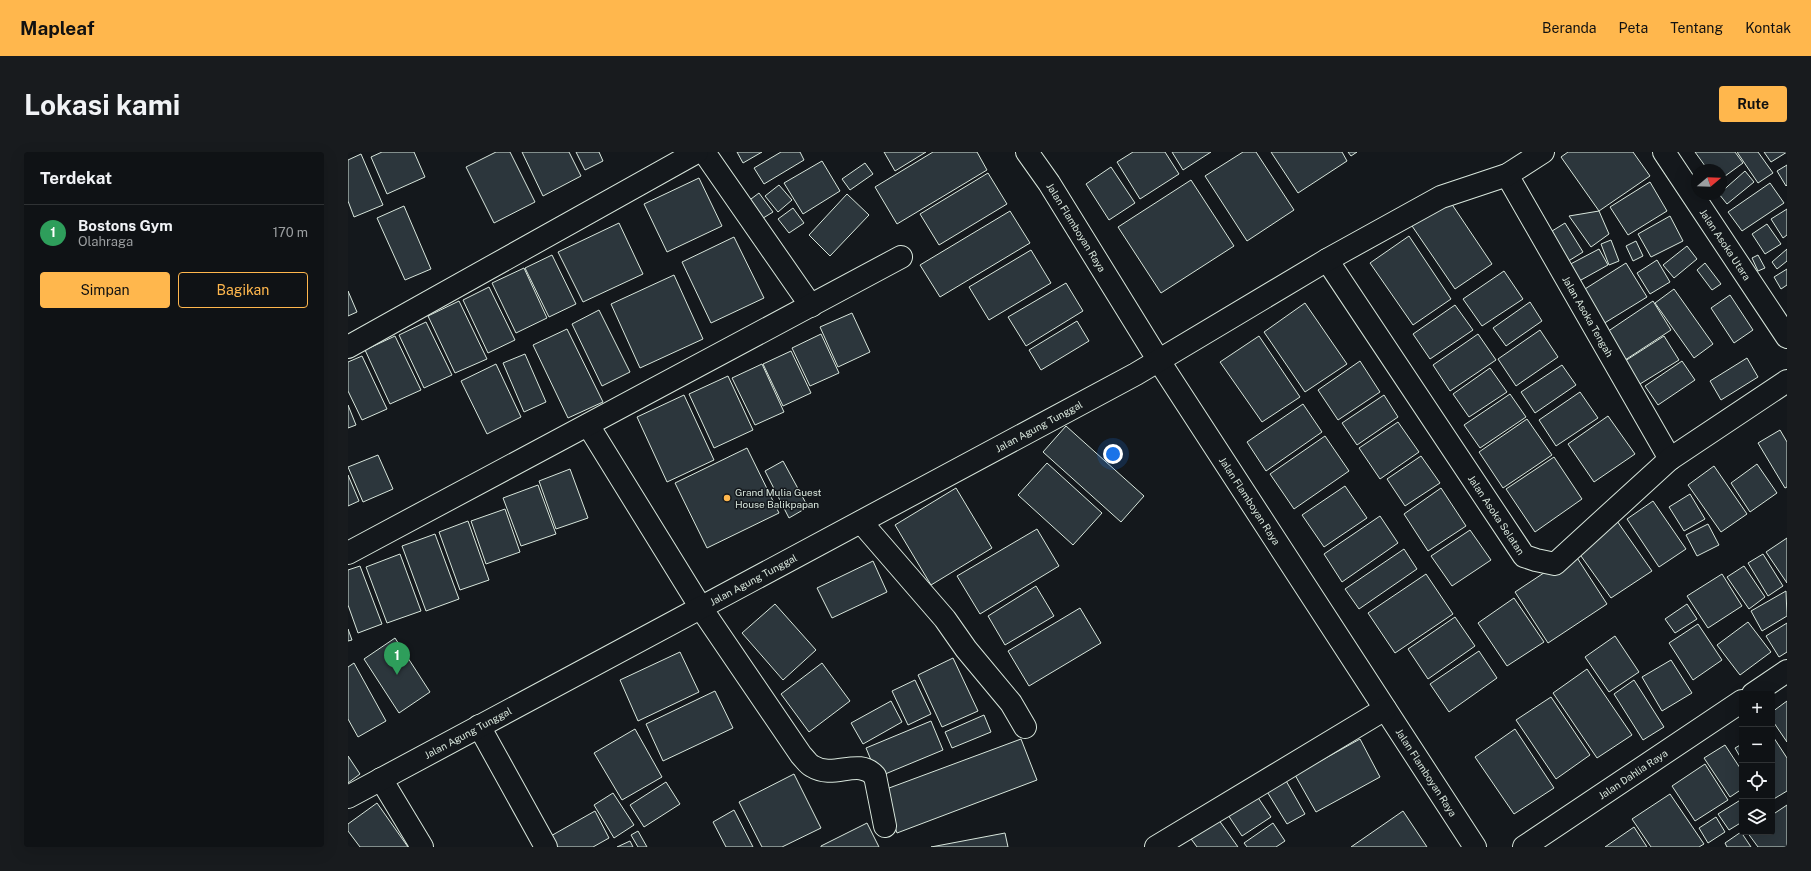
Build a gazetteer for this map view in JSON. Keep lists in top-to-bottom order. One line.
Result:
{"streets":{"street":["Jalan Flamboyan Raya","Jalan Asoka Utara","Jalan Asoka Tengah","Jalan Agung Tunggal","Jalan Asoka Selatan","Jalan Dahlia Raya"]},"crossings":[["Jalan Flamboyan Raya","Jalan Agung Tunggal"],["Jalan Asoka Tengah","Jalan Agung Tunggal"],["Jalan Asoka Tengah","Jalan Asoka Selatan"],["Jalan Agung Tunggal","Jalan Asoka Selatan"]],"places":["Grand Mulia Guest House Balikpapan"],"north":"right","page":{"header":"Mapleaf","nav":["Beranda","Peta","Tentang","Kontak"],"buttons":["Rute",["Simpan","Bagikan"]],"title":"Lokasi kami","heading":"Terdekat","list":[{"mark":"1","name":"Bostons Gym","note":"Olahraga","value":"170 m"}],"pins":"1","map_buttons":["+","−"]}}
